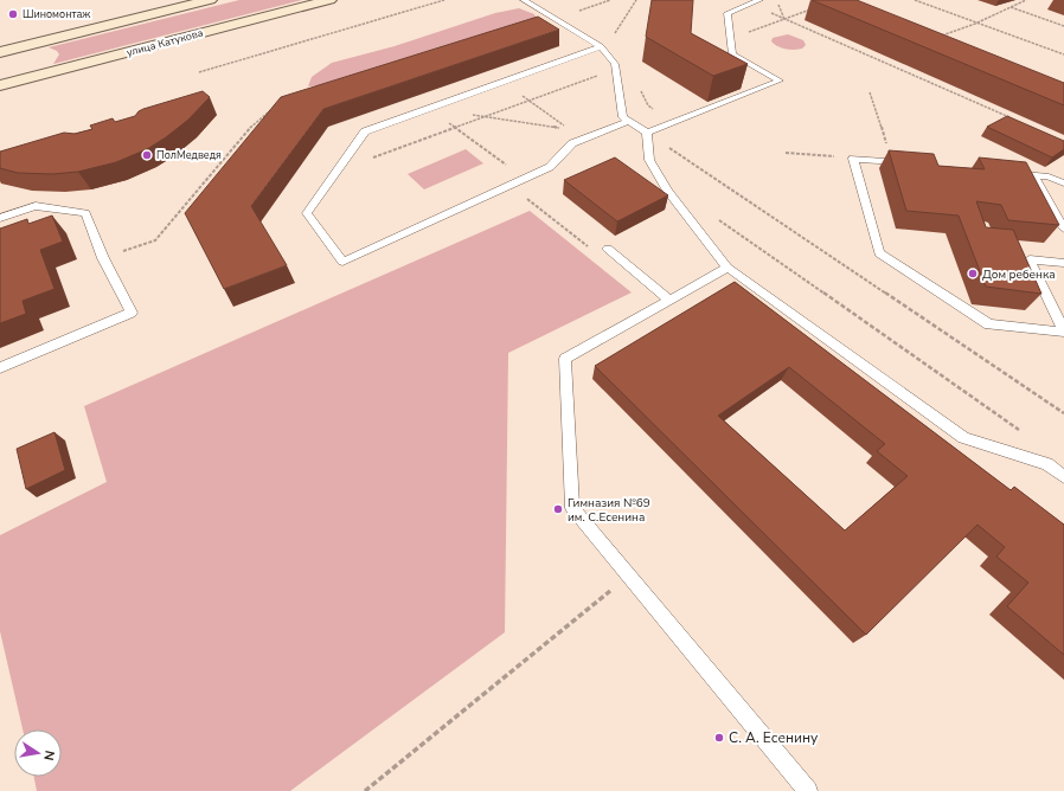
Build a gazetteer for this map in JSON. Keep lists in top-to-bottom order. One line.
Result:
{"streets":{"main road":["улица Катукова"]},"places":["Шиномонтаж","ПолМедведя","Дом ребенка","Гимназия №69 им. С.Есенина","С. А. Есенину"],"north":"right"}
